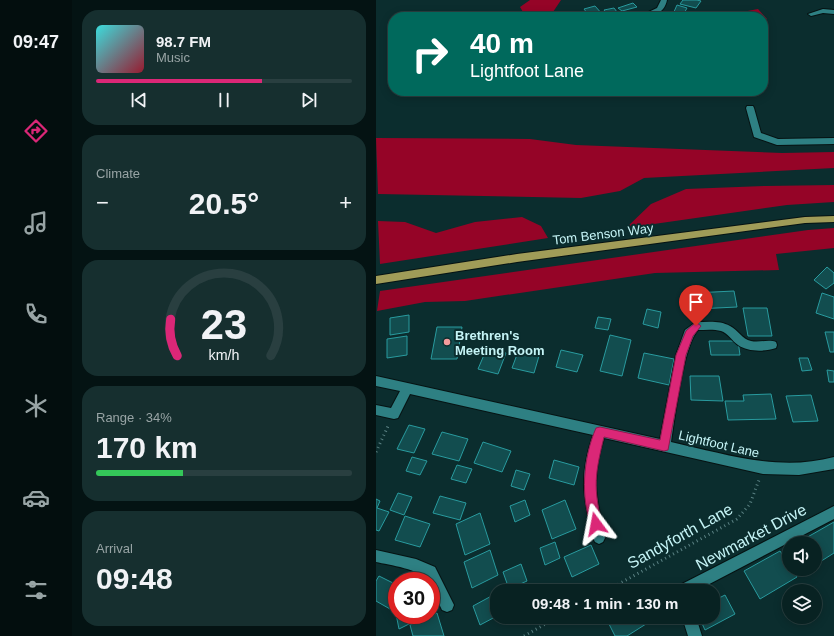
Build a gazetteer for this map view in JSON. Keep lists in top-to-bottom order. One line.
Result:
{"streets":{"main road":["Tom Benson Way"],"street":["Lightfoot Lane","Newmarket Drive"],"path":["Sandyforth Lane"]},"crossings":[["Lightfoot Lane","Sandyforth Lane"]],"places":["Brethren's Meeting Room"],"page":{"tabs":"09:47","turn":["40 m","Lightfoot Lane"],"song":["98.7 FM","Music"],"tile":["Climate",["Range · 34%","170 km"],["Arrival","09:48"]],"heat":["−","20.5°","+"],"limit":"30","trip":"09:48 · 1 min · 130 m","gauge":["23","km/h"]}}
